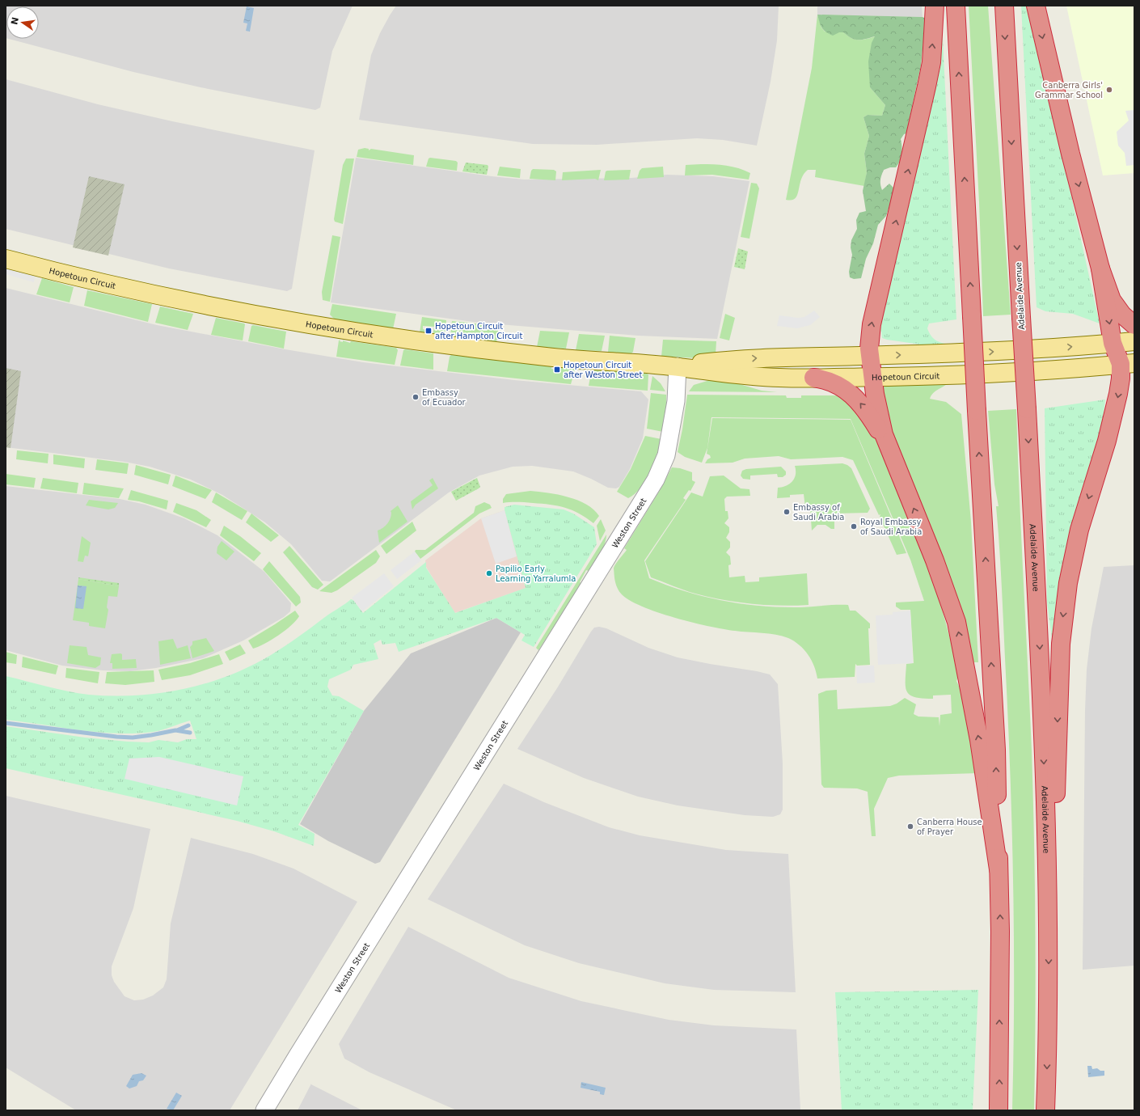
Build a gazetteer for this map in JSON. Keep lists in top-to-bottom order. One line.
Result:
{"streets":{"highway":["Adelaide Avenue"],"main road":["Hopetoun Circuit"],"street":["Weston Street"]},"crossings":[["Hopetoun Circuit","Weston Street"]],"places":{"other":["Canberra Girls' Grammar School","Embassy of Ecuador","Embassy of Saudi Arabia","Royal Embassy of Saudi Arabia","Papilio Early Learning Yarralumla","Canberra House of Prayer"],"transit":["Hopetoun Circuit after Hampton Circuit","Hopetoun Circuit after Weston Street"]},"north":"left"}
